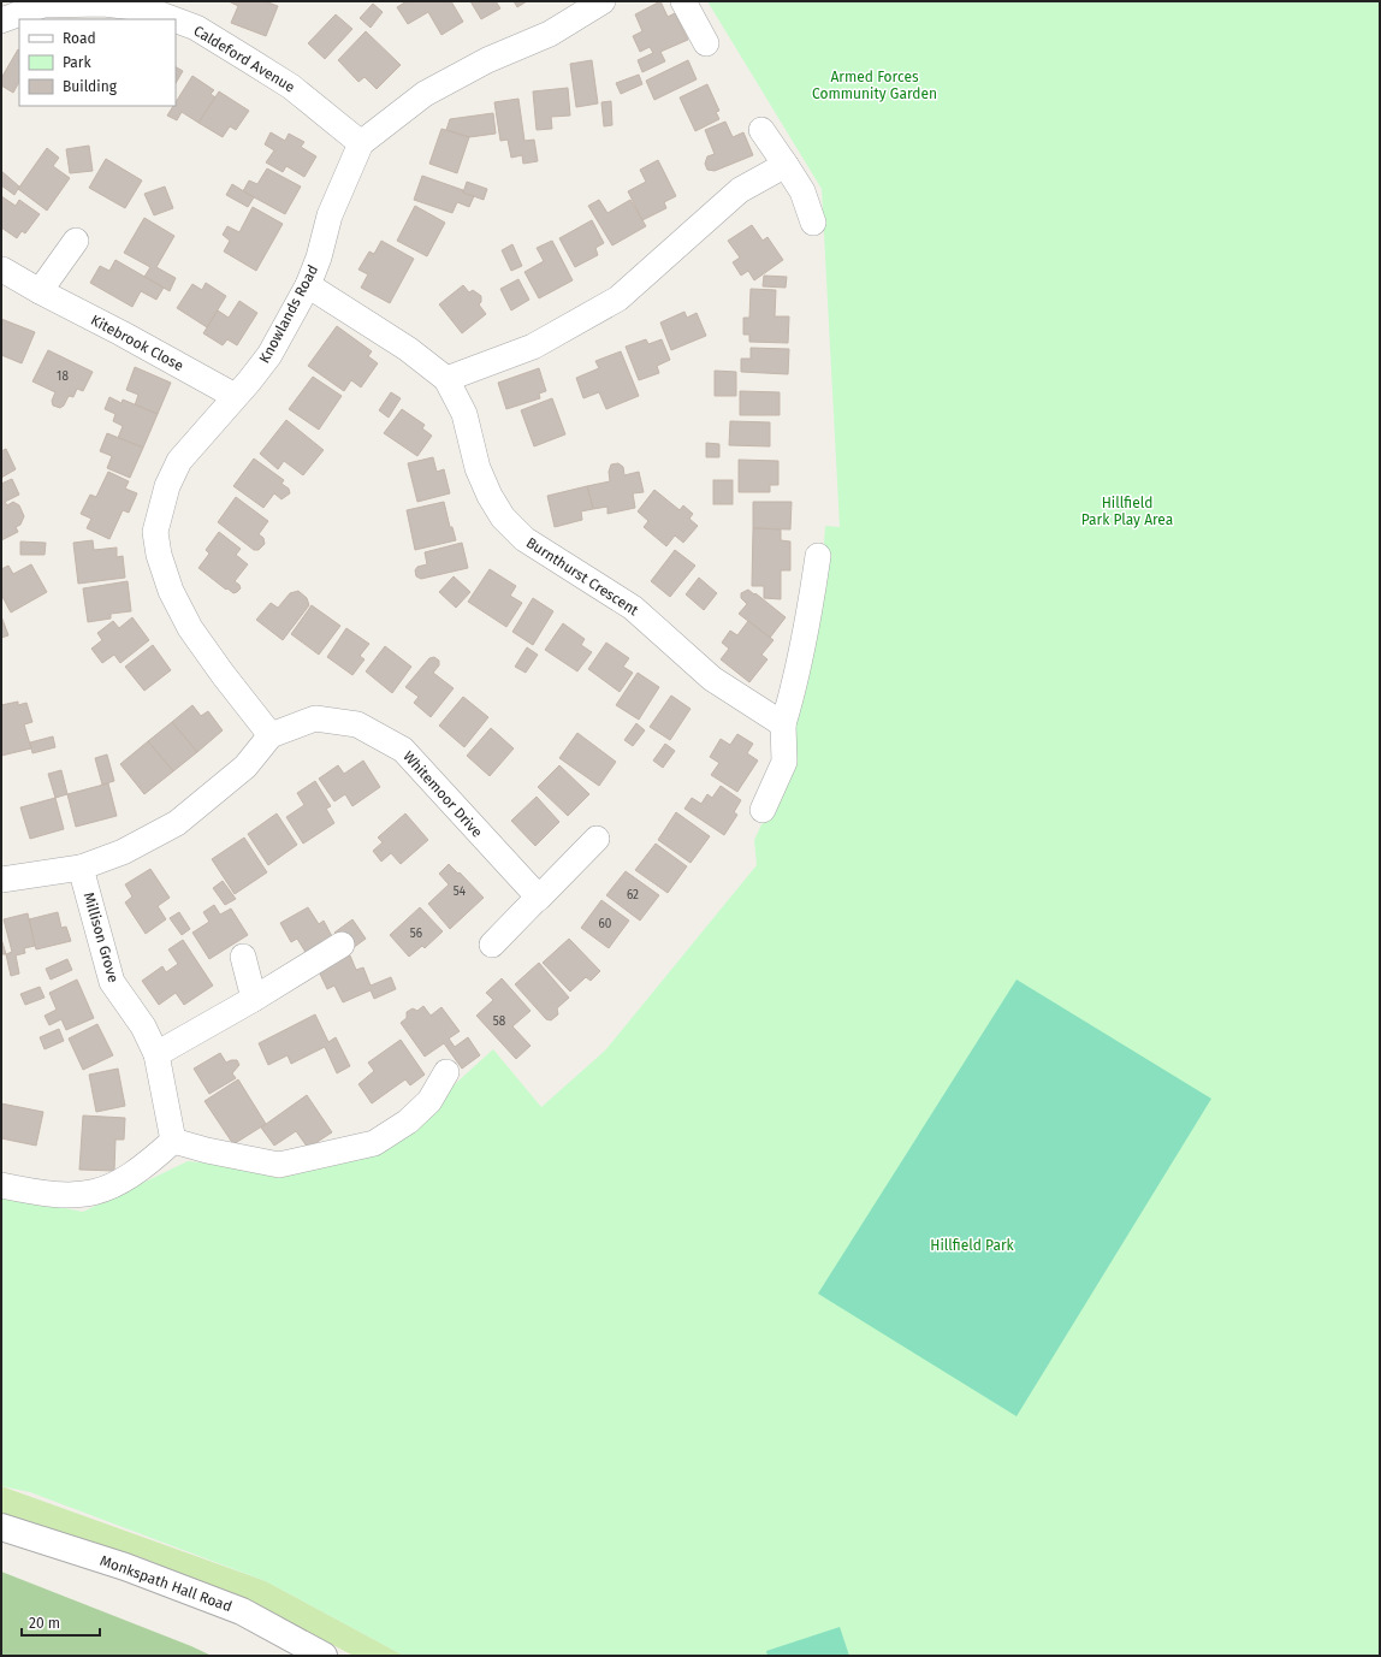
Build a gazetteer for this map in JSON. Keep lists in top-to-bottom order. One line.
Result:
{"streets":{"street":["Caldeford Avenue","Knowlands Road","Kitebrook Close","Burnthurst Crescent","Whitemoor Drive","Millison Grove","Monkspath Hall Road"]},"crossings":[["Caldeford Avenue","Knowlands Road"],["Knowlands Road","Kitebrook Close"],["Knowlands Road","Burnthurst Crescent"],["Knowlands Road","Whitemoor Drive"]],"parks":["Armed Forces Community Garden","Hillfield Park Play Area","Hillfield Park"],"house_numbers":["18","54","62","60","56","58"],"legend":["Road","Park","Building"],"scale_bar":"20 m"}
